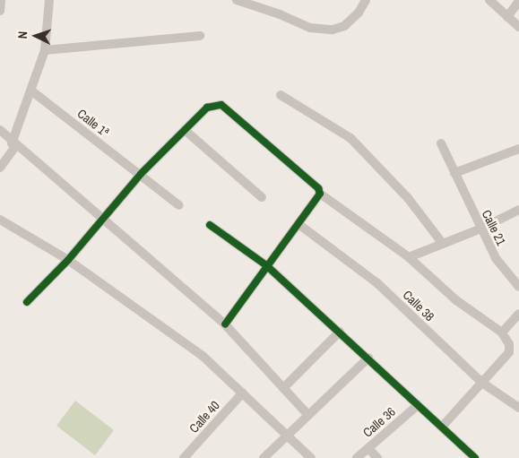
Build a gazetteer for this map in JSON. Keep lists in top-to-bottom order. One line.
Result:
{"streets":{"street":["Calle 1ª","Calle 21","Calle 38","Calle 40","Calle 36"]},"north":"left"}
